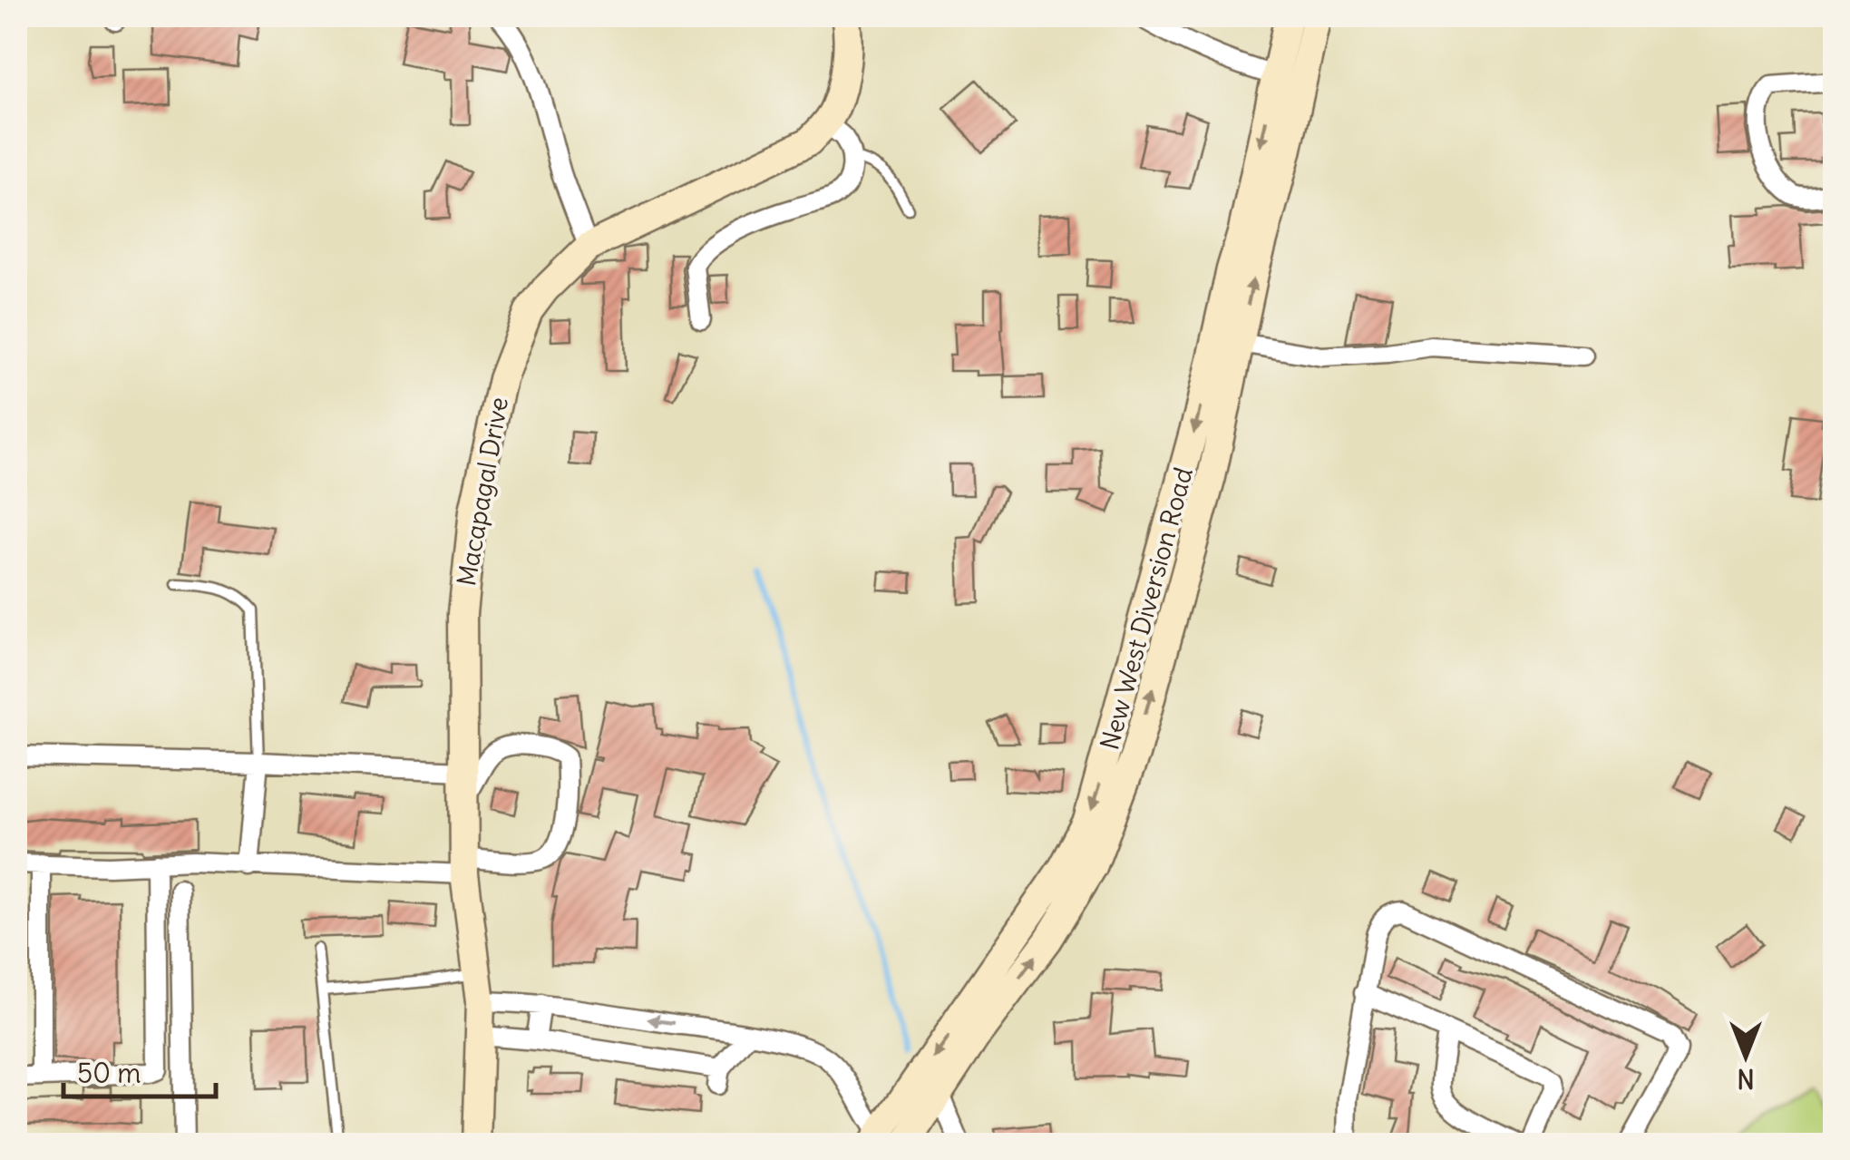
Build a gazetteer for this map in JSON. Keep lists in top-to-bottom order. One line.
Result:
{"streets":{"street":["Macapagal Drive","New West Diversion Road"]},"scale_bar":"50 m","north":"bottom"}
